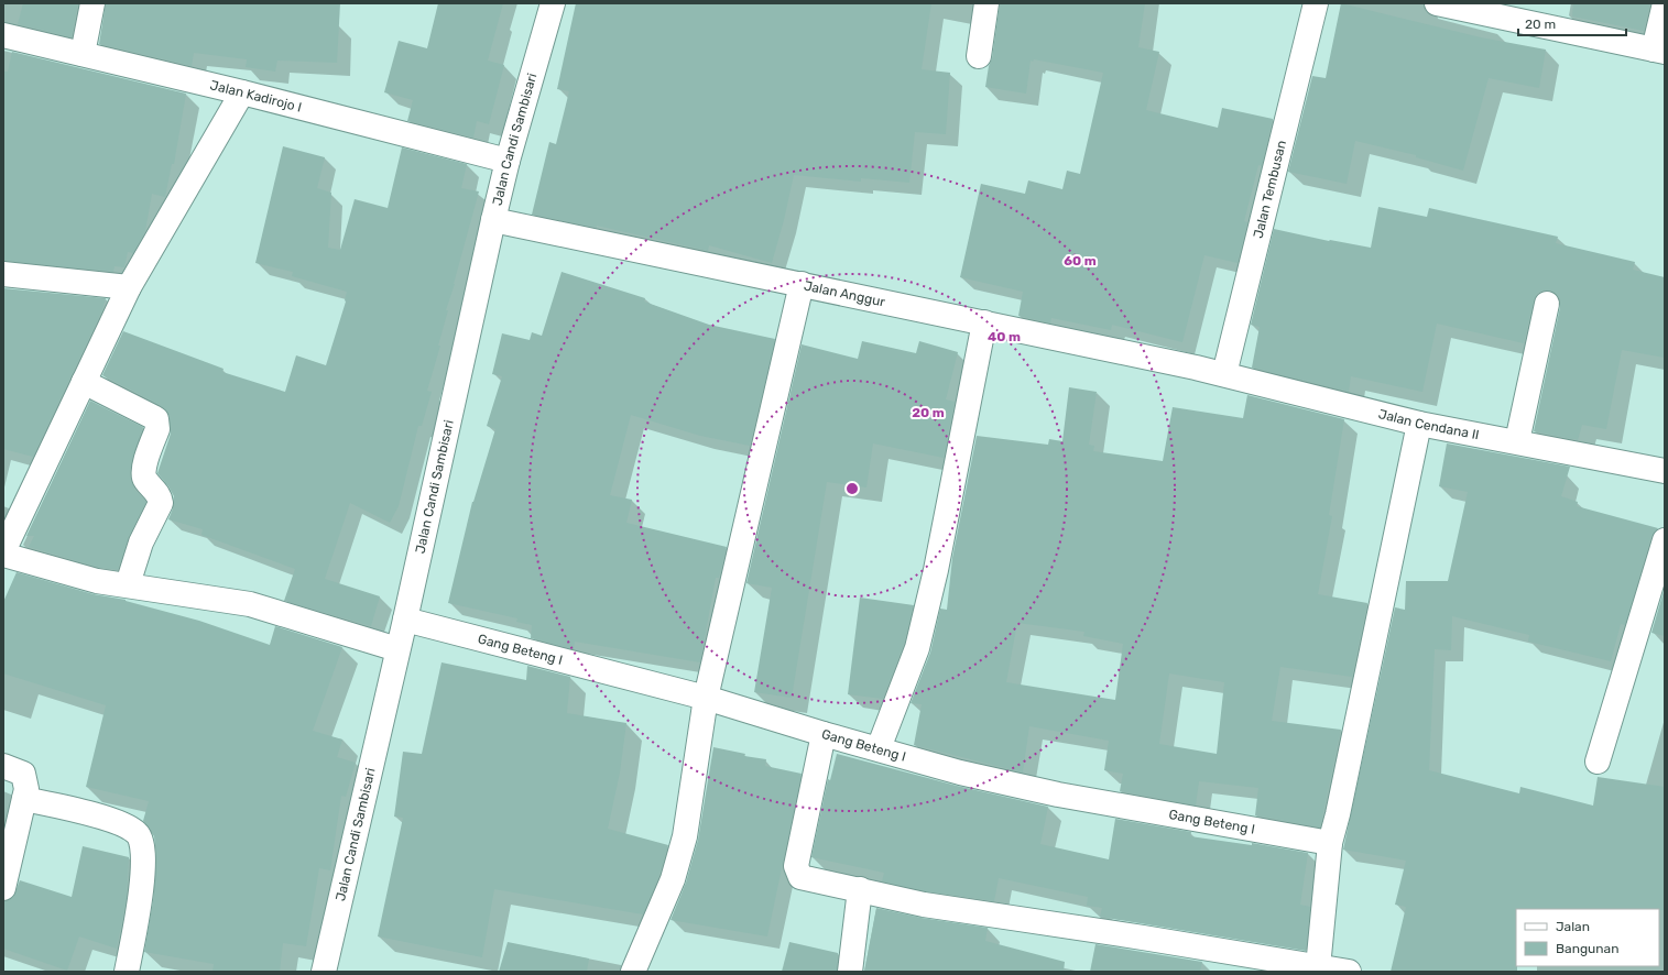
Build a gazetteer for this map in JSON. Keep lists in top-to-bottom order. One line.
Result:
{"streets":{"street":["Jalan Kadirojo I","Jalan Candi Sambisari","Jalan Tembusan","Jalan Anggur","Jalan Cendana II","Gang Beteng I"]},"crossings":[["Jalan Kadirojo I","Jalan Candi Sambisari"],["Jalan Candi Sambisari","Jalan Anggur"],["Jalan Candi Sambisari","Gang Beteng I"],["Jalan Tembusan","Jalan Cendana II"],["Jalan Anggur","Jalan Cendana II"]],"legend":["Jalan","Bangunan"],"scale_bar":"20 m","rings":["60 m","40 m","20 m"]}
